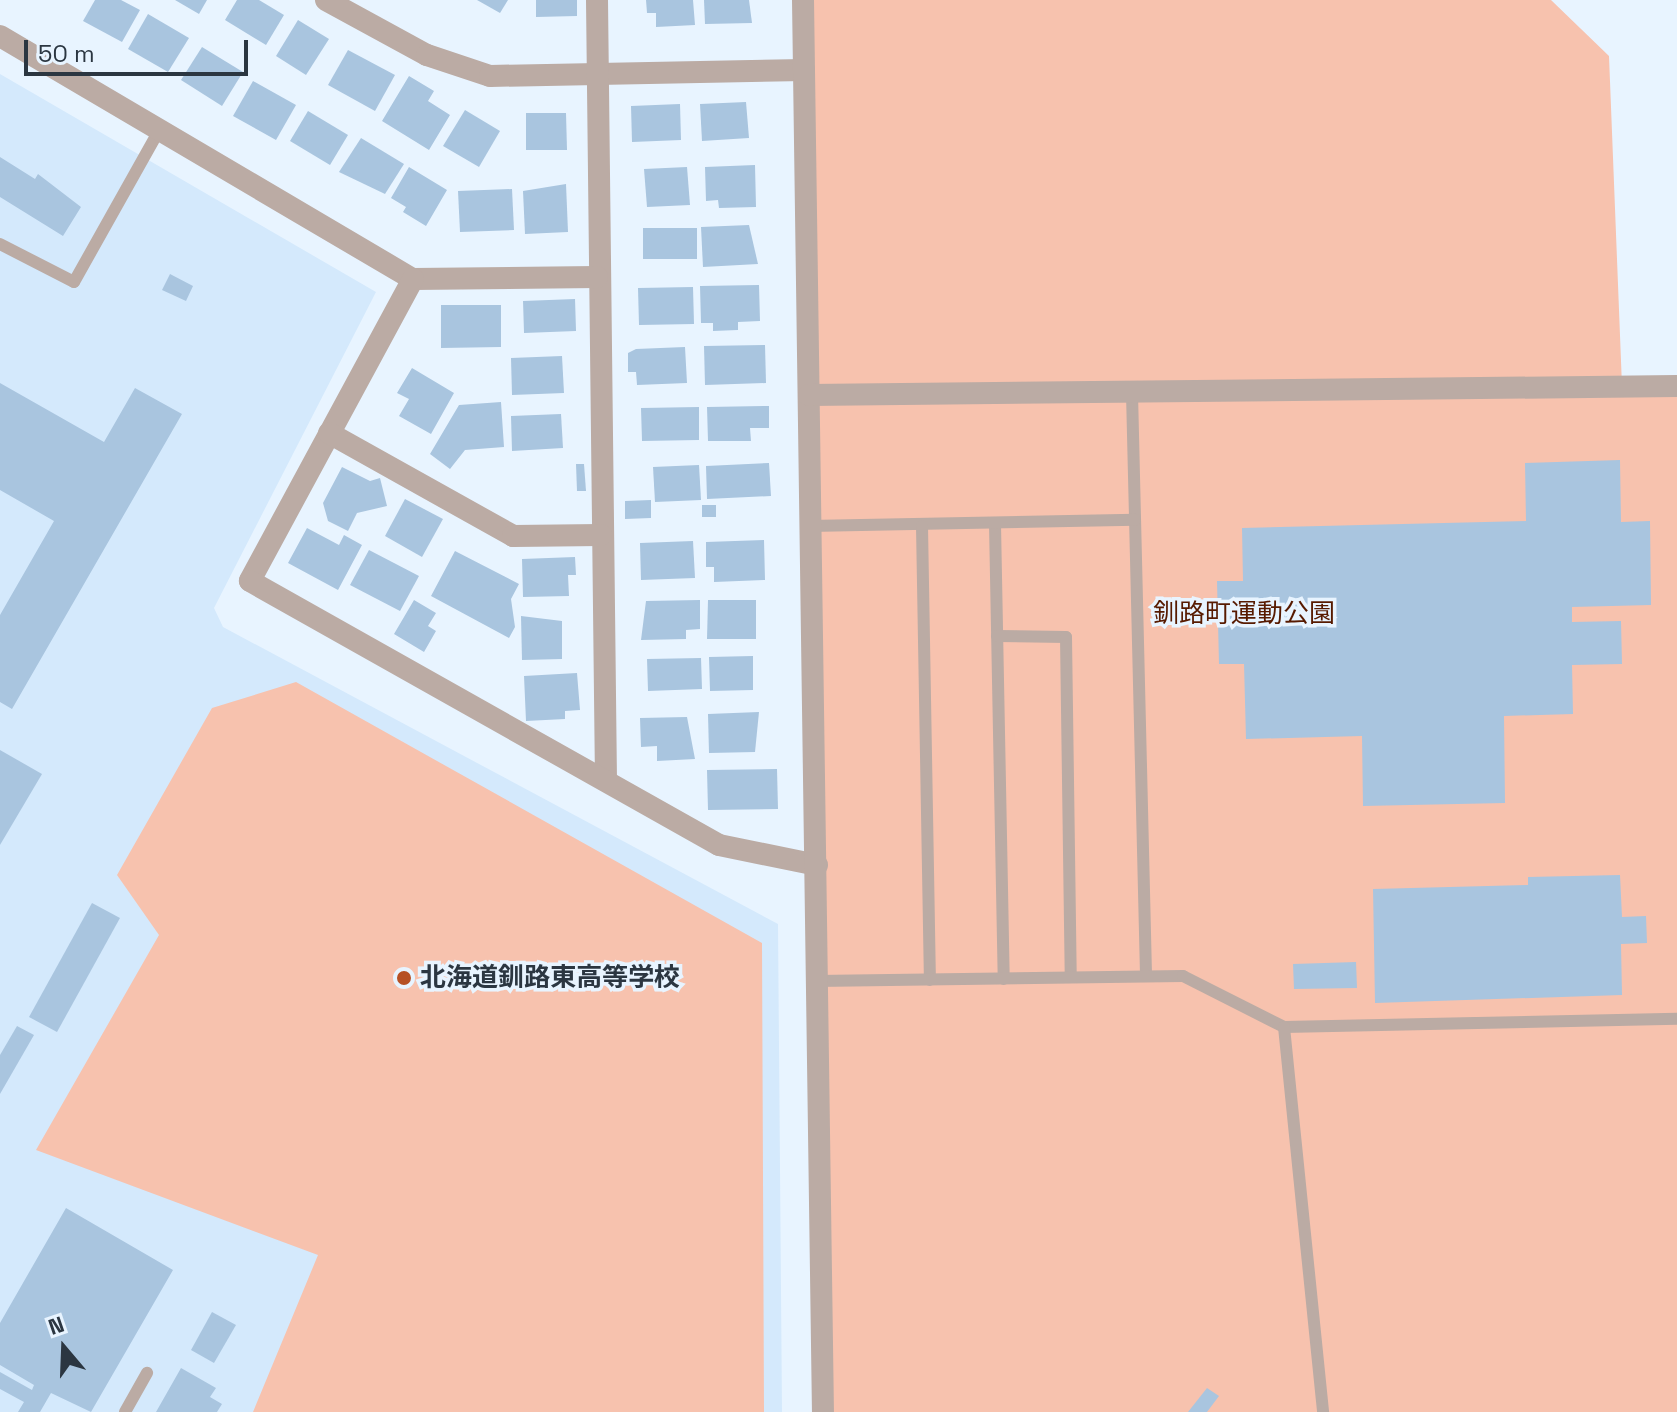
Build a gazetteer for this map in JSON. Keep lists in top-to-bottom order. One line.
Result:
{"parks":["釧路町運動公園"],"places":["北海道釧路東高等学校"],"scale_bar":"50 m","north":"top"}
